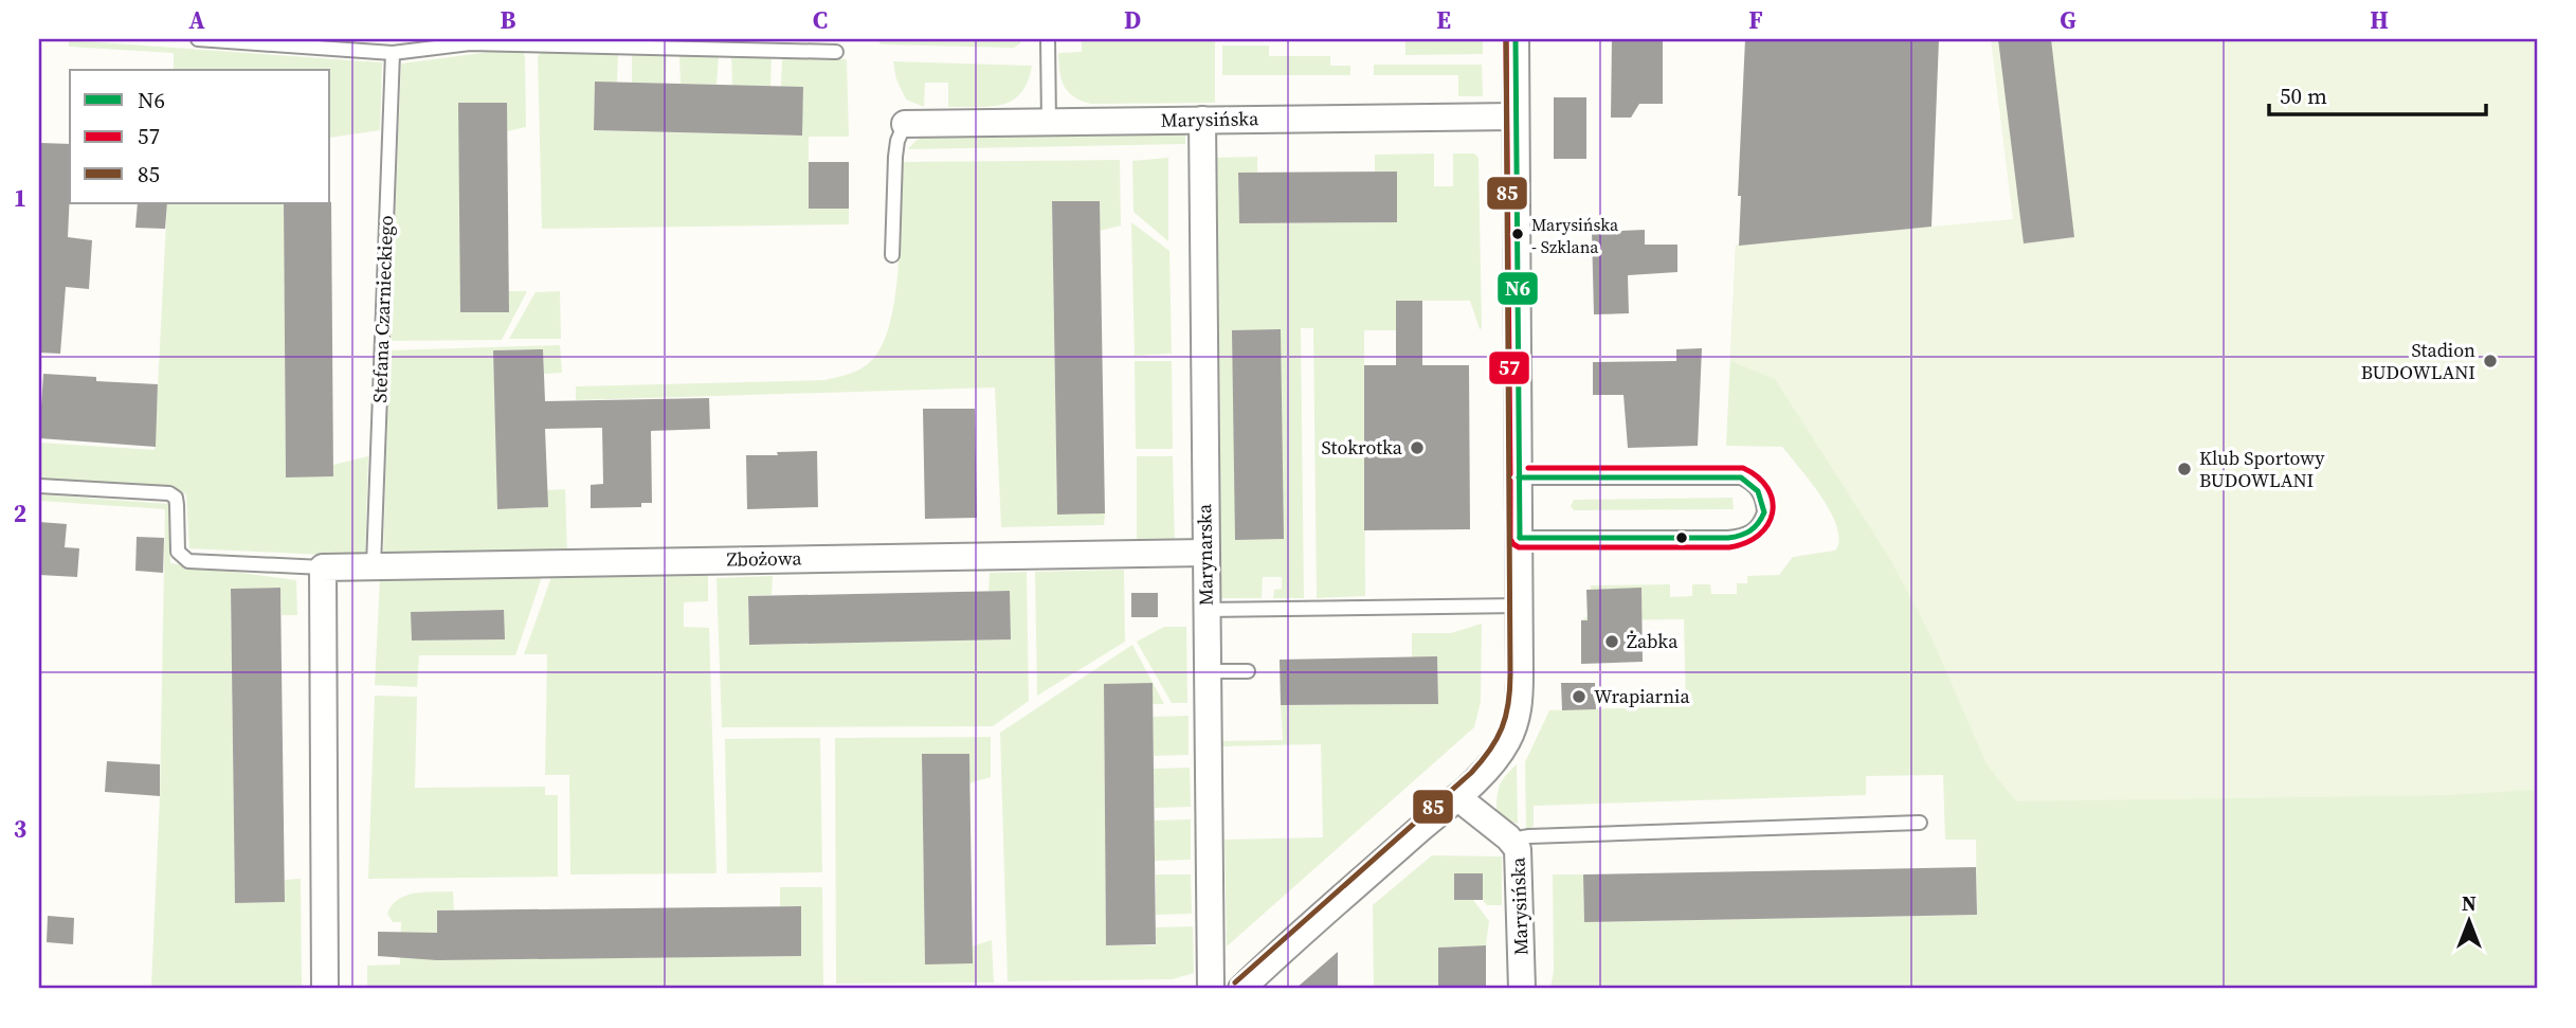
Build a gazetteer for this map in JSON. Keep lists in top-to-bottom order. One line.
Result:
{"streets":{"street":["Marysińska","Marynarska","Zbożowa"],"lane":["Stefana Czarnieckiego"]},"crossings":[["Marysińska","Marynarska"],["Stefana Czarnieckiego","Zbożowa"],["Marynarska","Zbożowa"]],"places":["Marysińska - Szklana","Stadion BUDOWLANI","Stokrotka","Klub Sportowy BUDOWLANI","Żabka","Wrapiarnia"],"lines":["transit line N6","transit line 57","transit line 85"],"legend":["N6","57","85"],"scale_bar":"50 m","north":"top","grid":{"columns":["A","B","C","D","E","F","G","H"],"rows":["1","2","3"]}}
